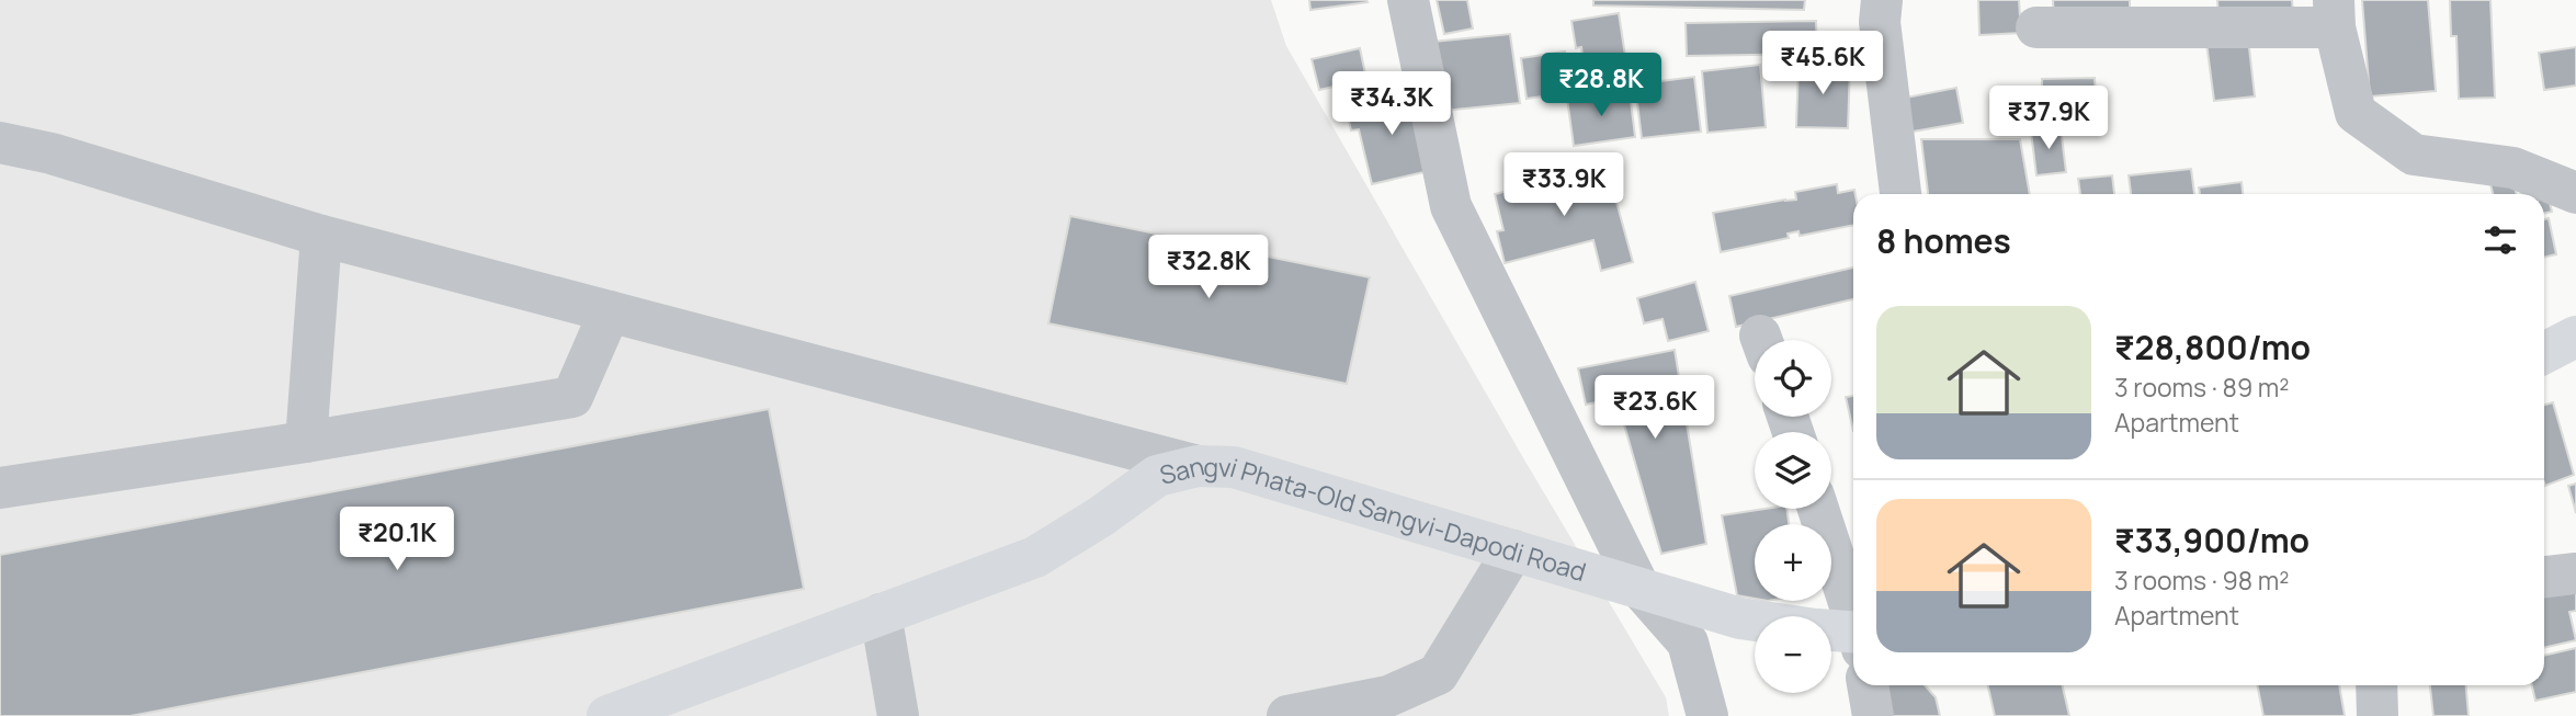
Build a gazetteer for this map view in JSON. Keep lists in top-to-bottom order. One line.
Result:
{"streets":{"main road":["Sangvi Phata-Old Sangvi-Dapodi Road"]},"page":{"price":["₹45.6K","₹28.8K","₹34.3K","₹37.9K","₹33.9K","₹32.8K","₹23.6K","₹20.1K"],"heading":"8 homes","list":[{"name":"₹28,800/mo","note":"3 rooms · 89 m² · Apartment"},{"name":"₹33,900/mo","note":"3 rooms · 98 m² · Apartment"}],"map_buttons":["+","−"]}}
